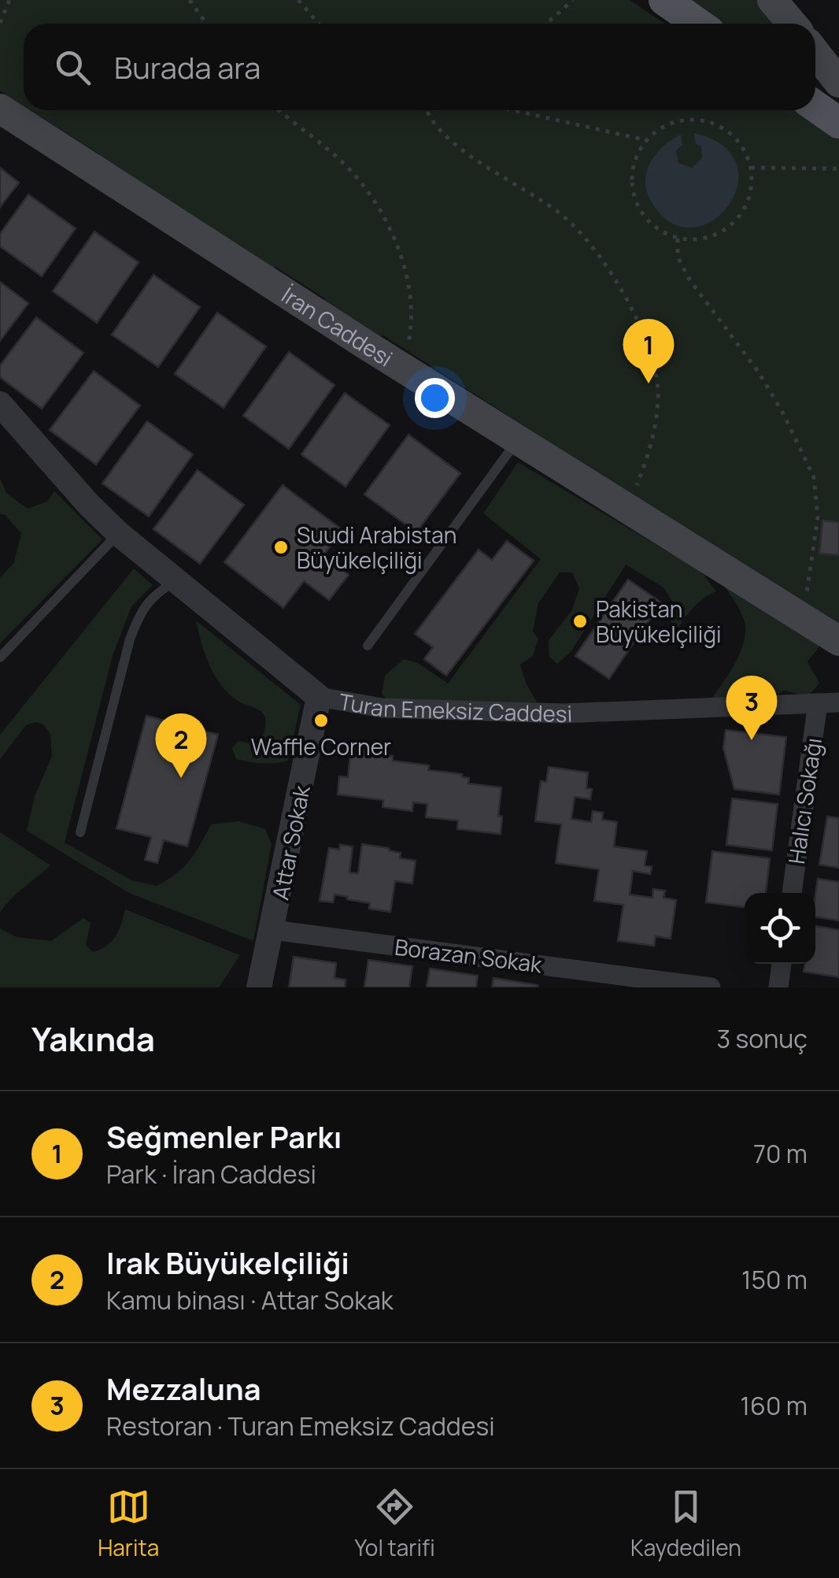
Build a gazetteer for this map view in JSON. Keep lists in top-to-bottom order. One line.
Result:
{"streets":{"main road":["İran Caddesi"],"street":["Turan Emeksiz Caddesi","Halıcı Sokağı","Attar Sokak","Borazan Sokak"]},"crossings":[["Turan Emeksiz Caddesi","Halıcı Sokağı"],["Turan Emeksiz Caddesi","Attar Sokak"],["Attar Sokak","Borazan Sokak"]],"places":["Suudi Arabistan Büyükelçiliği","Pakistan Büyükelçiliği","Waffle Corner"],"page":{"search":"Burada ara","pins":["1","3","2"],"heading":["Yakında","3 sonuç"],"list":[{"mark":"1","name":"Seğmenler Parkı","note":"Park · İran Caddesi","value":"70 m"},{"mark":"2","name":"Irak Büyükelçiliği","note":"Kamu binası · Attar Sokak","value":"150 m"},{"mark":"3","name":"Mezzaluna","note":"Restoran · Turan Emeksiz Caddesi","value":"160 m"}],"nav":["Harita","Yol tarifi","Kaydedilen"]}}
